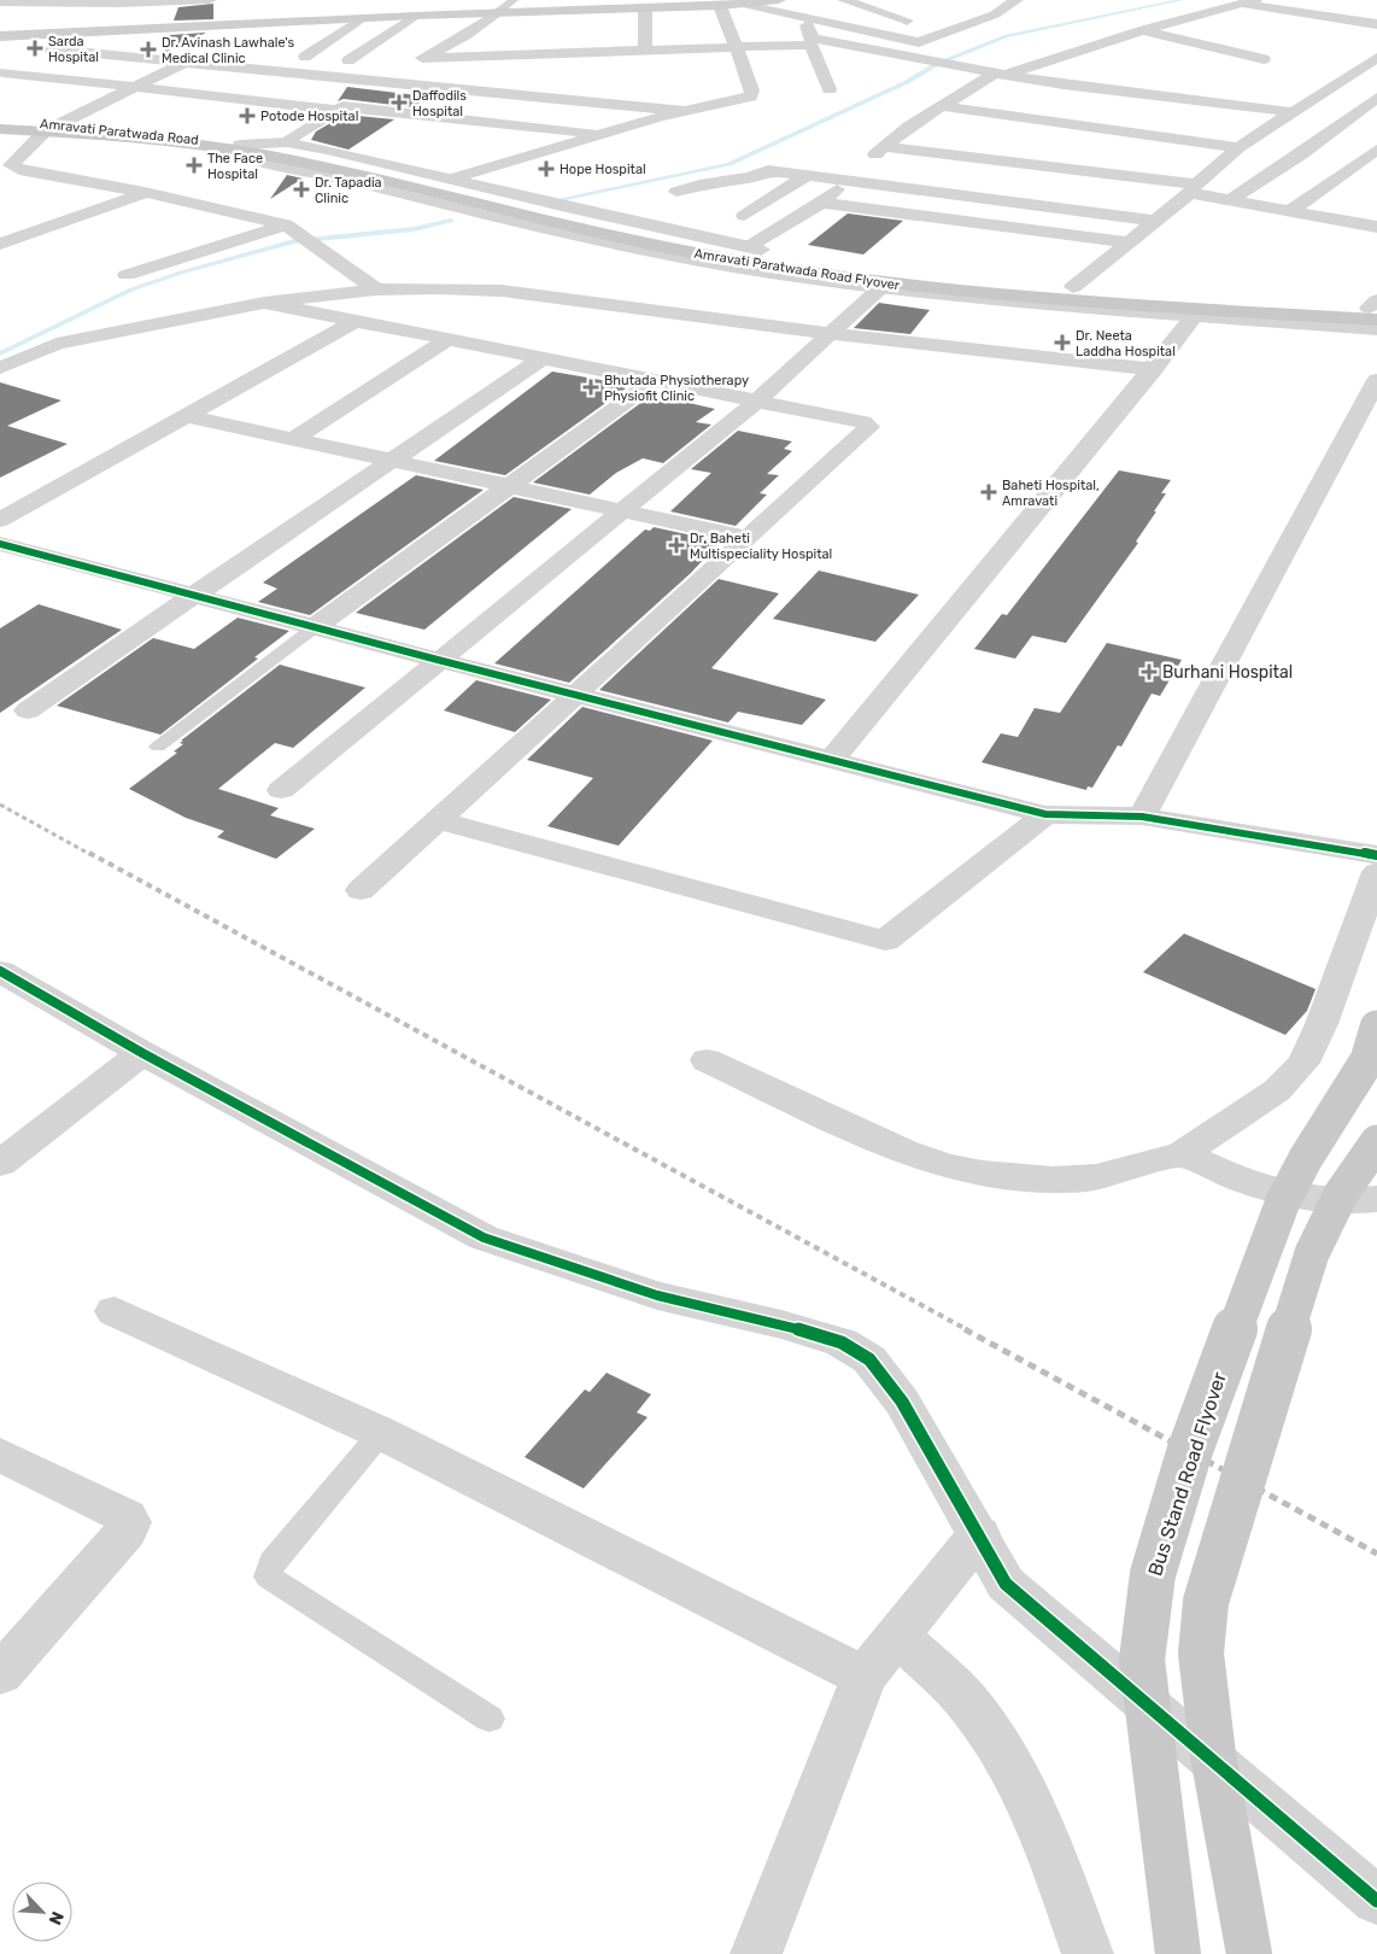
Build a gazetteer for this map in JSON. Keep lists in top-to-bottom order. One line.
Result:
{"streets":{"main road":["Amravati Paratwada Road","Amravati Paratwada Road Flyover","Bus Stand Road Flyover"]},"crossings":[["Amravati Paratwada Road","Amravati Paratwada Road Flyover"]],"places":{"health":["Sarda Hospital","Dr. Avinash Lawhale's Medical Clinic","Daffodils Hospital","Potode Hospital","The Face Hospital","Hope Hospital","Dr. Tapadia Clinic","Dr. Neeta Laddha Hospital","Bhutada Physiotherapy Physiofit Clinic","Baheti Hospital, Amravati","Dr. Baheti Multispeciality Hospital","Burhani Hospital"]},"north":"bottom right"}
